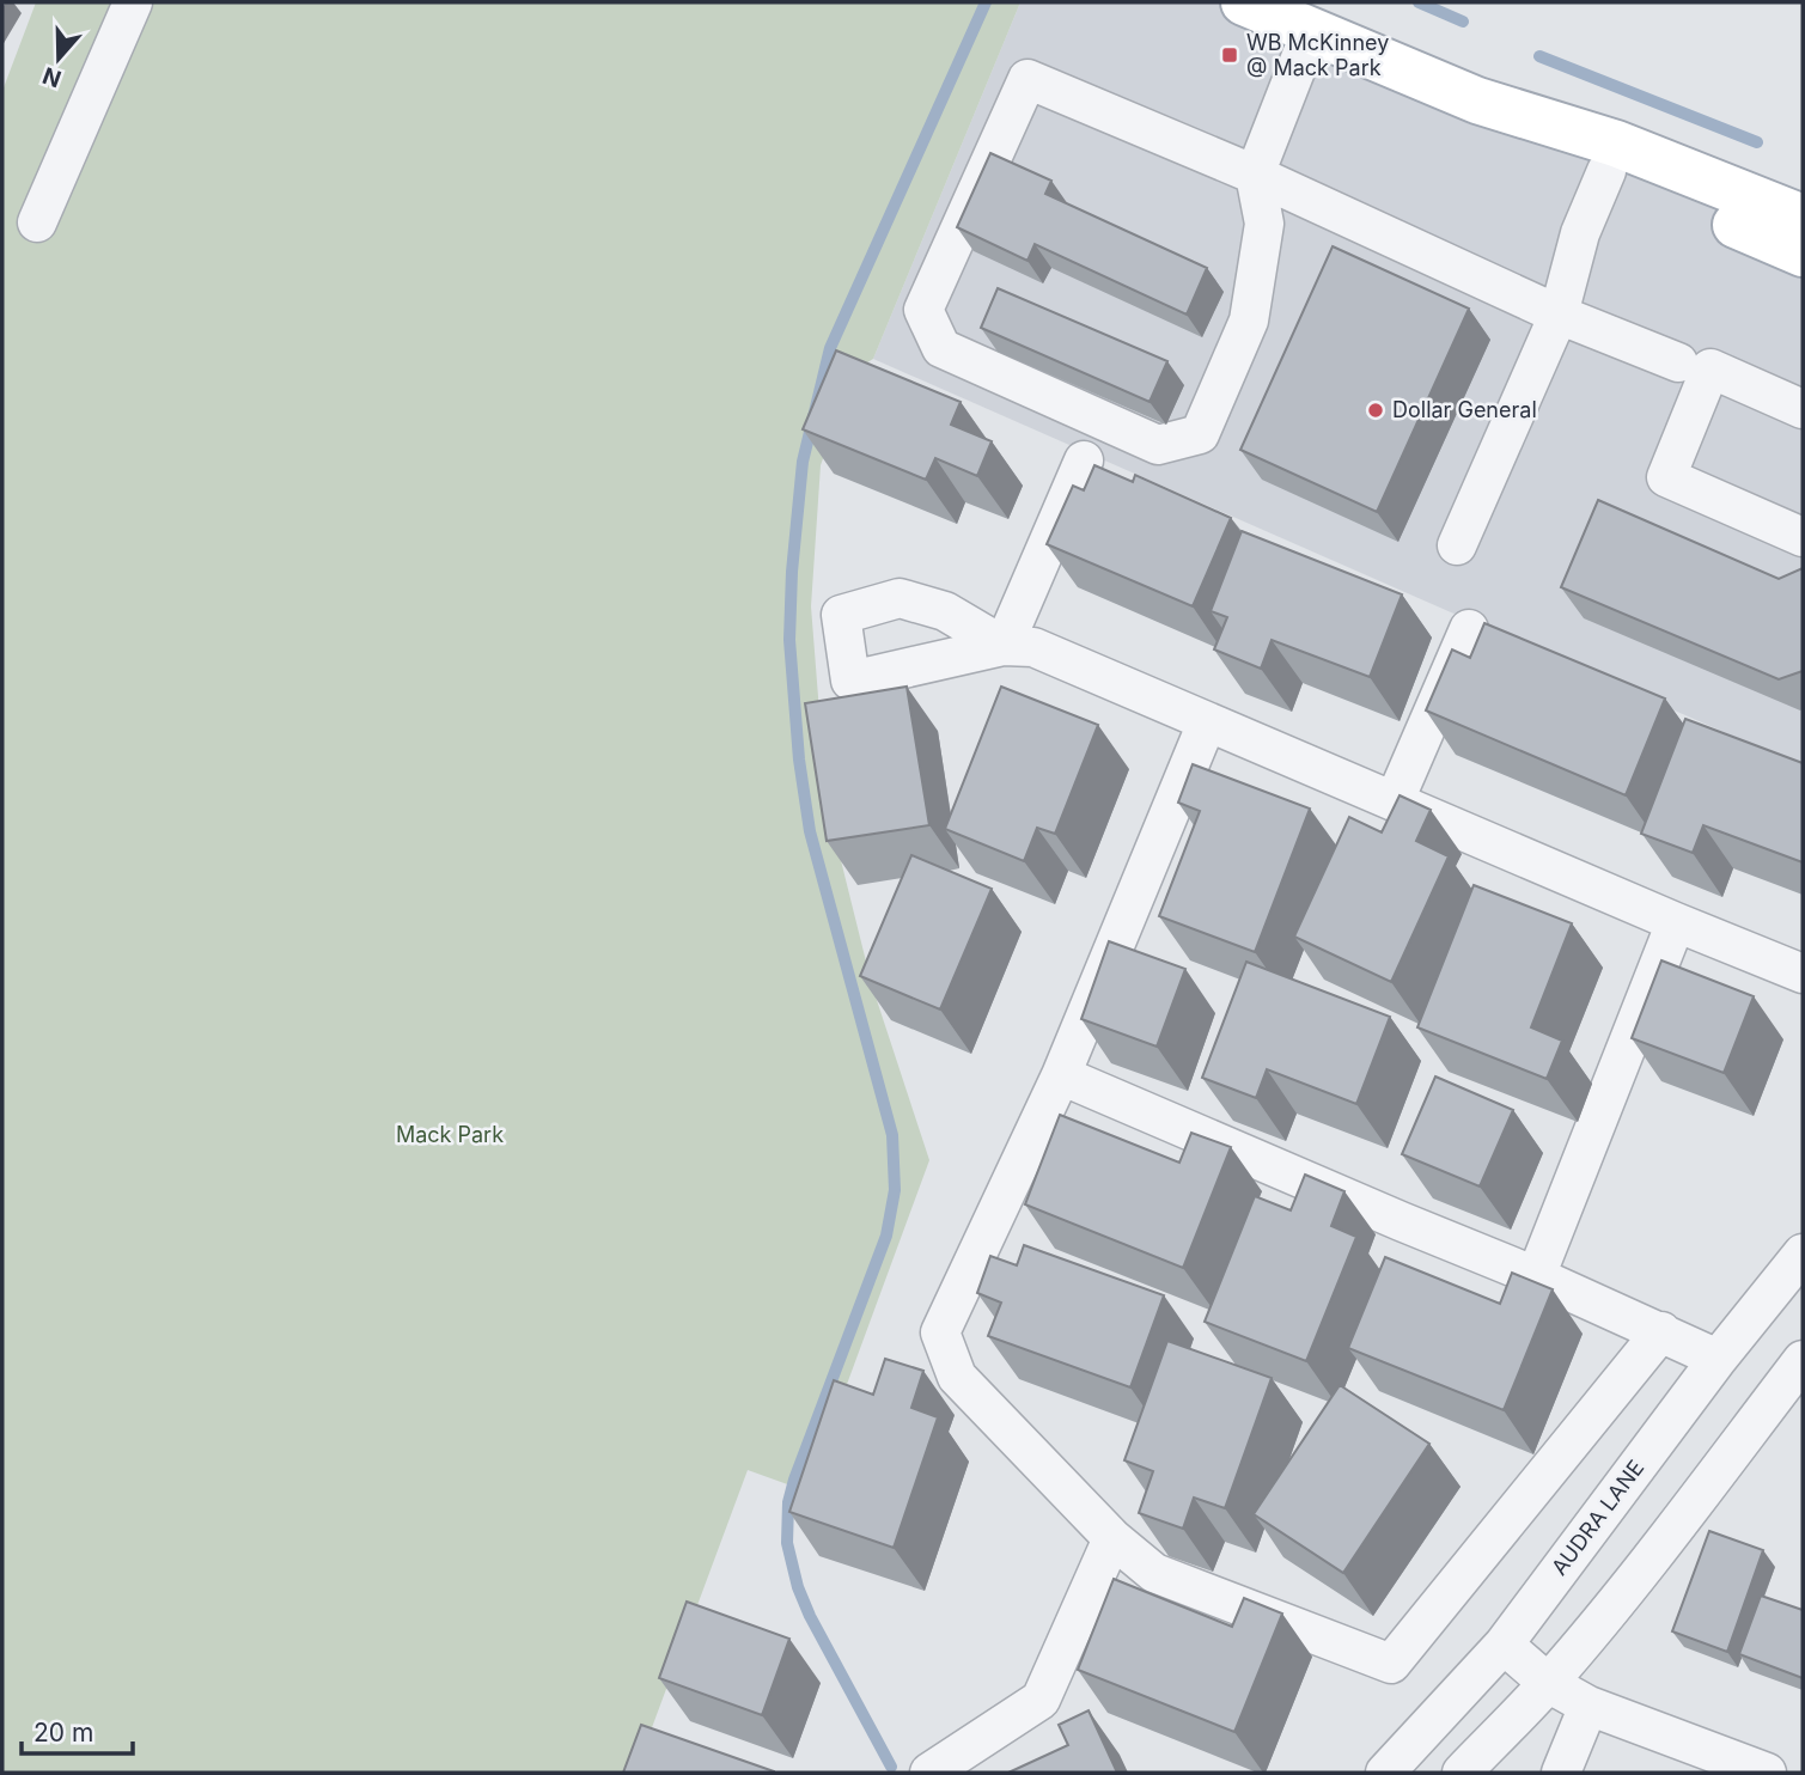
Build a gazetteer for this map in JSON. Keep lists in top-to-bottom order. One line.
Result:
{"streets":{"street":["AUDRA LANE"]},"parks":["Mack Park"],"places":{"transit":["WB McKinney @ Mack Park"],"other":["Dollar General"]},"scale_bar":"20 m","north":"bottom"}
